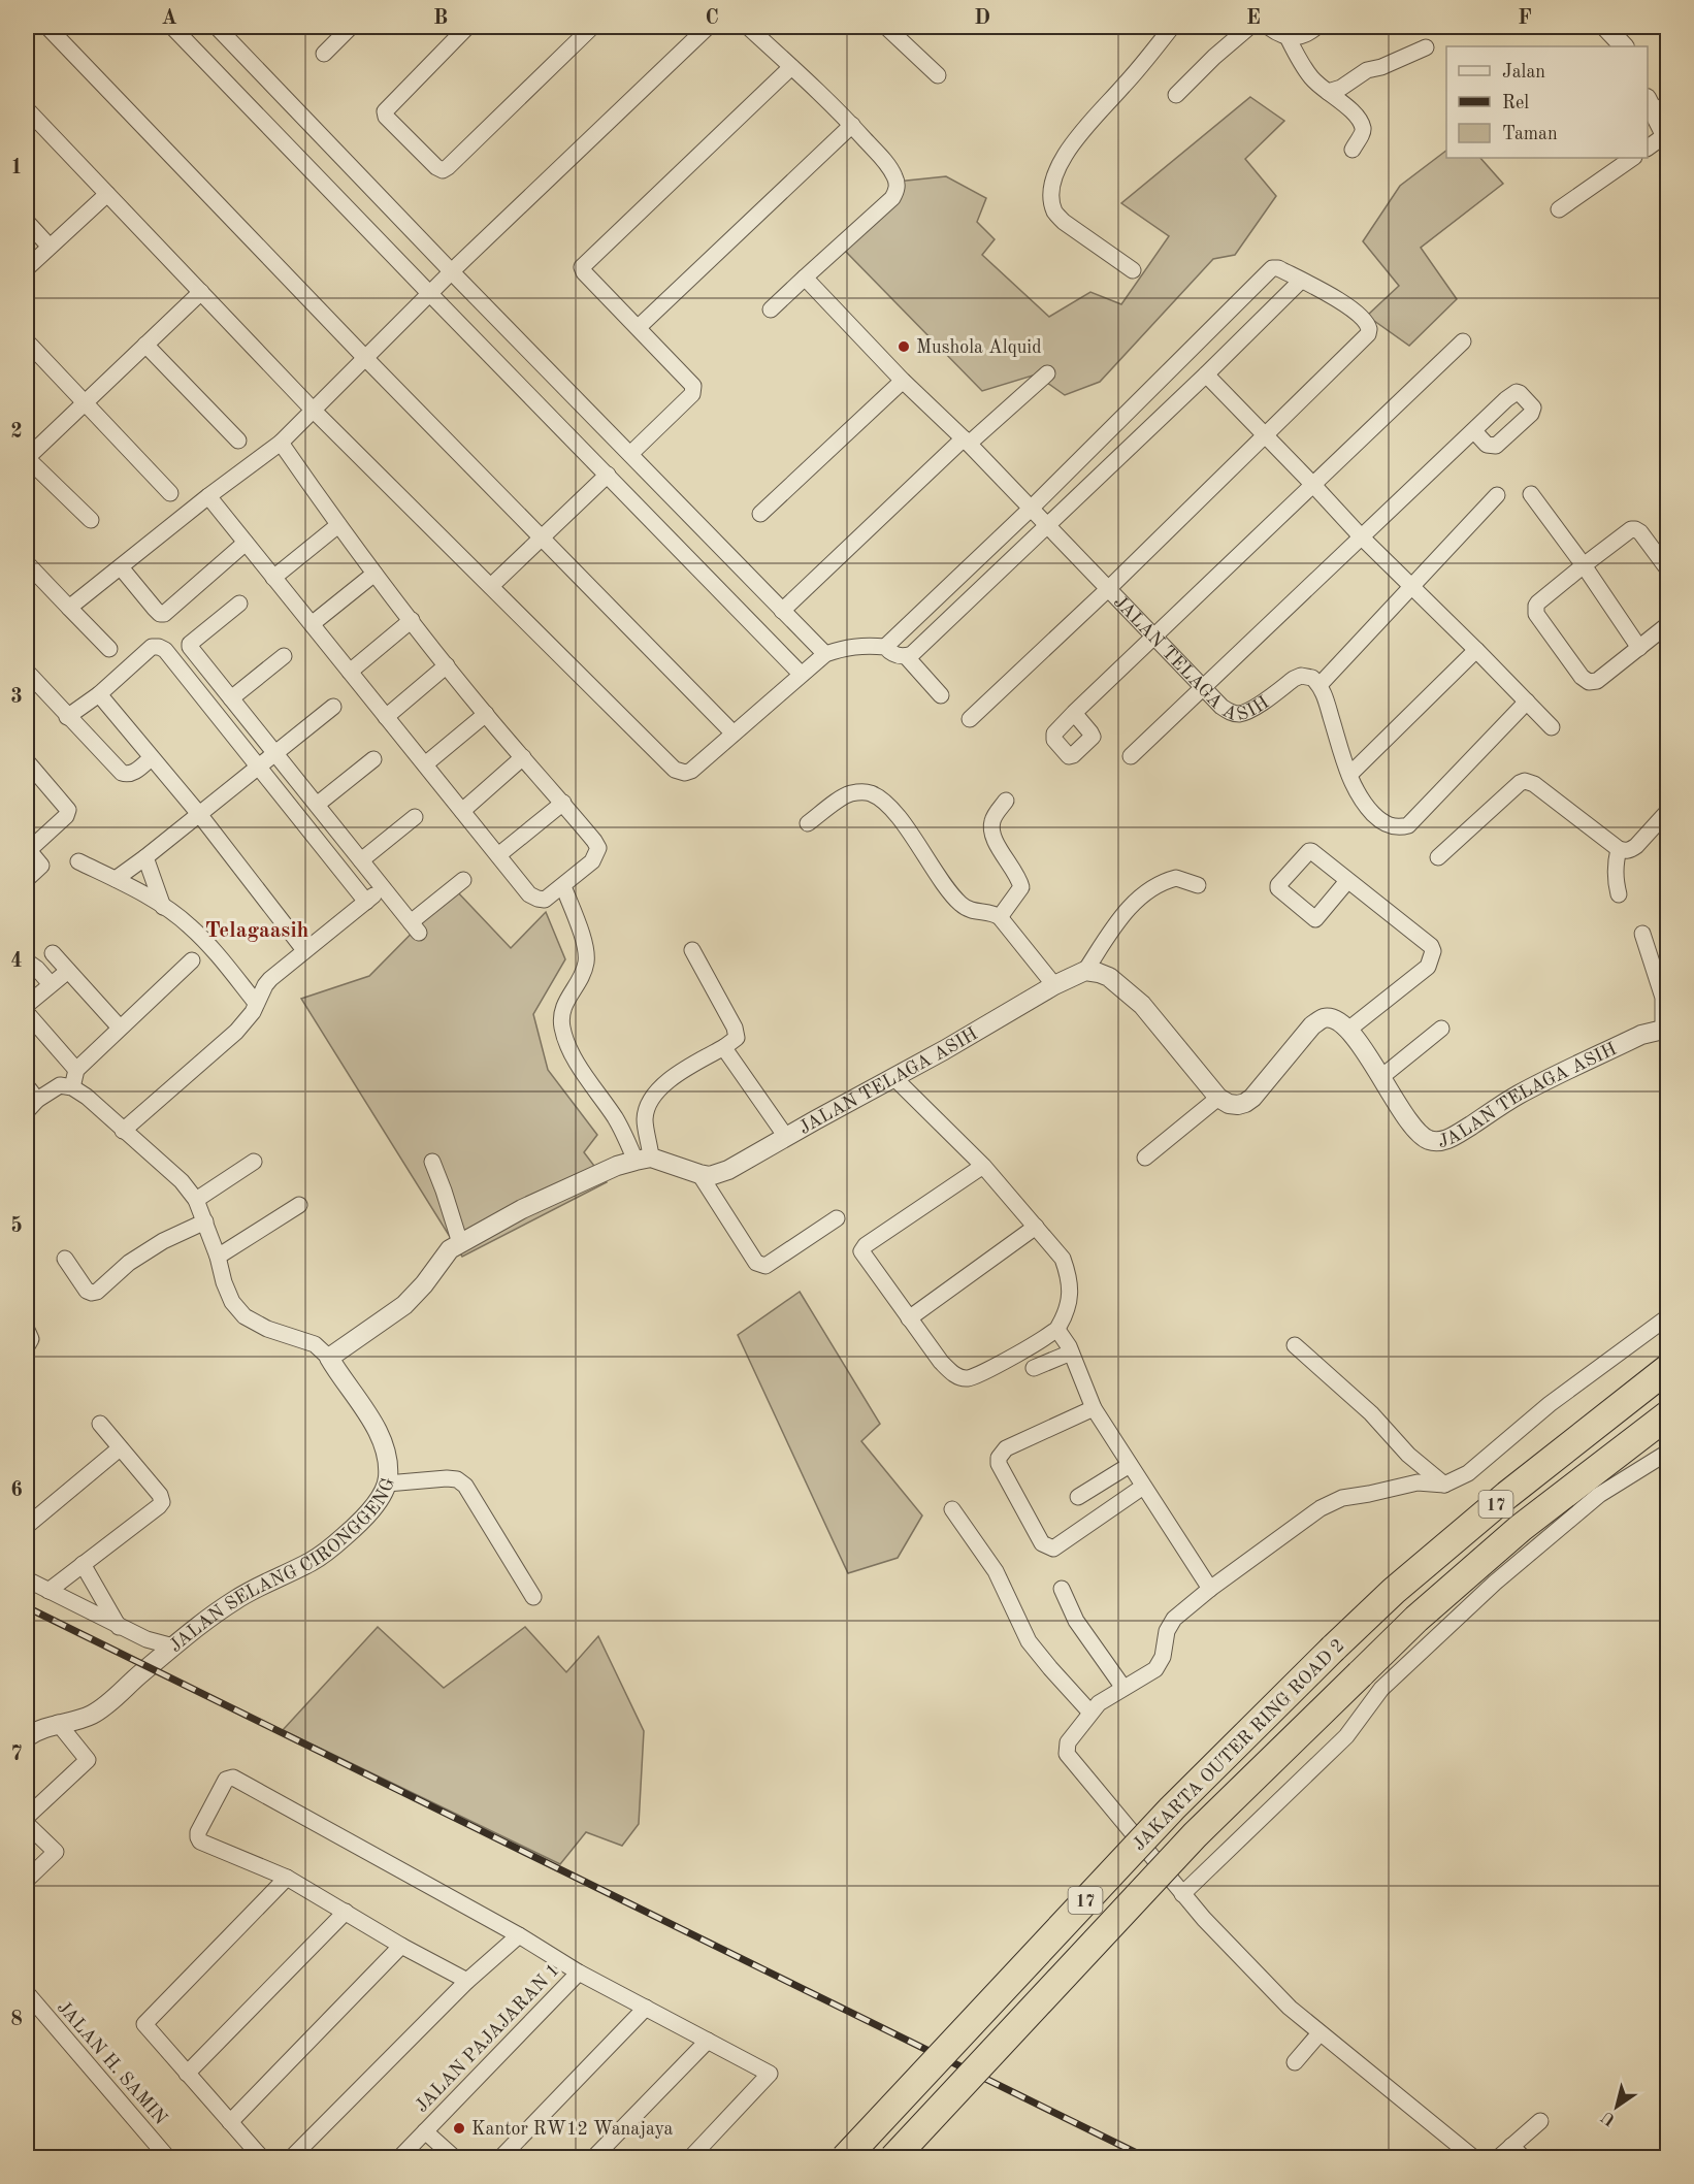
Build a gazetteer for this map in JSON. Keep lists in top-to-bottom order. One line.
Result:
{"streets":{"highway":["17","JAKARTA OUTER RING ROAD 2"],"street":["JALAN TELAGA ASIH","JALAN SELANG CIRONGGENG","JALAN PAJAJARAN 1","JALAN H. SAMIN"]},"districts":["Telagaasih"],"places":["Mushola Alquid","Kantor RW12 Wanajaya"],"legend":["Jalan","Rel","Taman"],"north":"bottom left","grid":{"columns":["A","B","C","D","E","F"],"rows":["1","2","3","4","5","6","7","8"]}}
